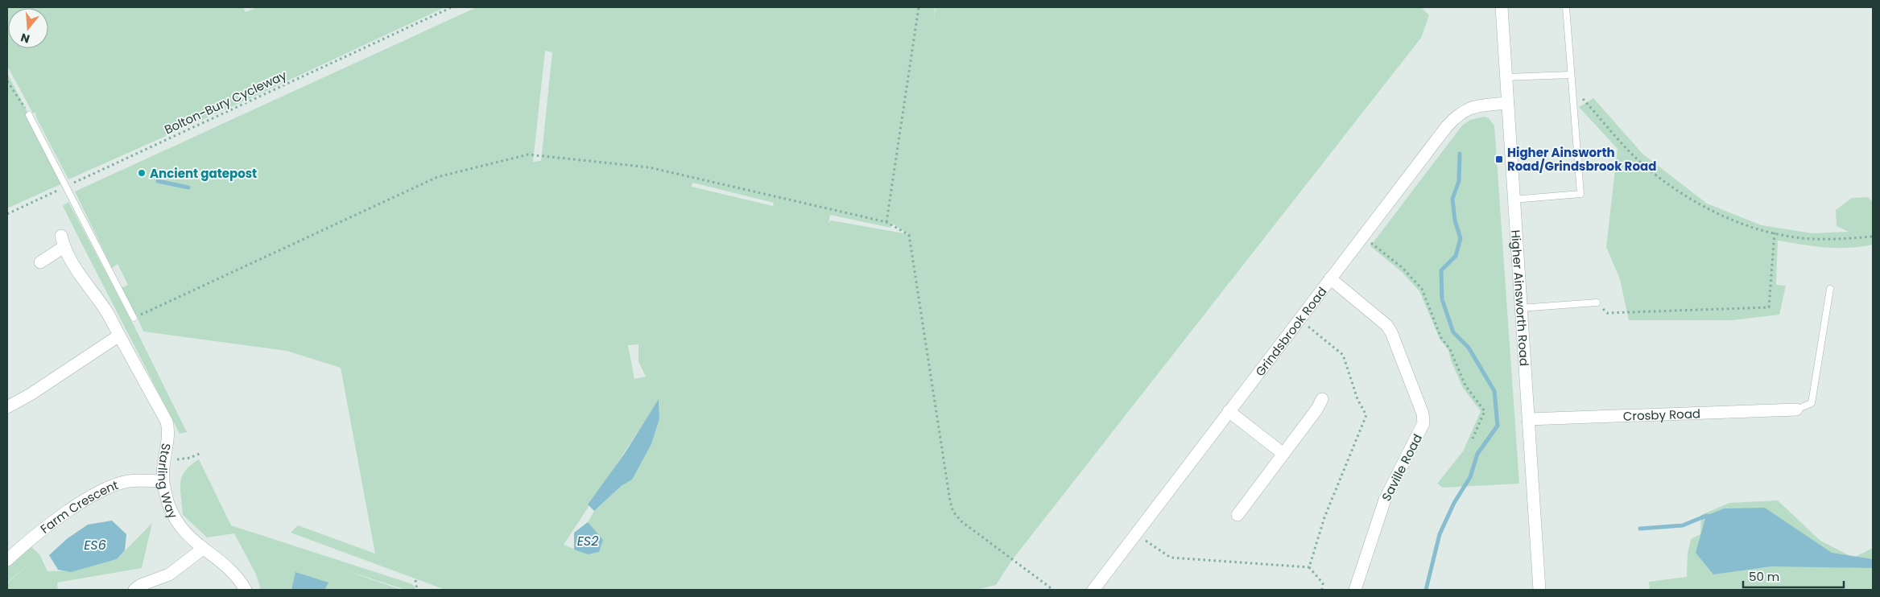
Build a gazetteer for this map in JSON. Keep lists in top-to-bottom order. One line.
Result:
{"streets":{"street":["Higher Ainsworth Road","Grindsbrook Road","Crosby Road","Saville Road","Starling Way","Farm Crescent"],"path":["Bolton-Bury Cycleway"]},"crossings":[["Higher Ainsworth Road","Grindsbrook Road"],["Higher Ainsworth Road","Crosby Road"],["Grindsbrook Road","Saville Road"],["Starling Way","Farm Crescent"]],"water":["ES2","ES6"],"places":{"transit":["Higher Ainsworth Road/Grindsbrook Road"],"other":["Ancient gatepost"]},"scale_bar":"50 m","north":"bottom"}
